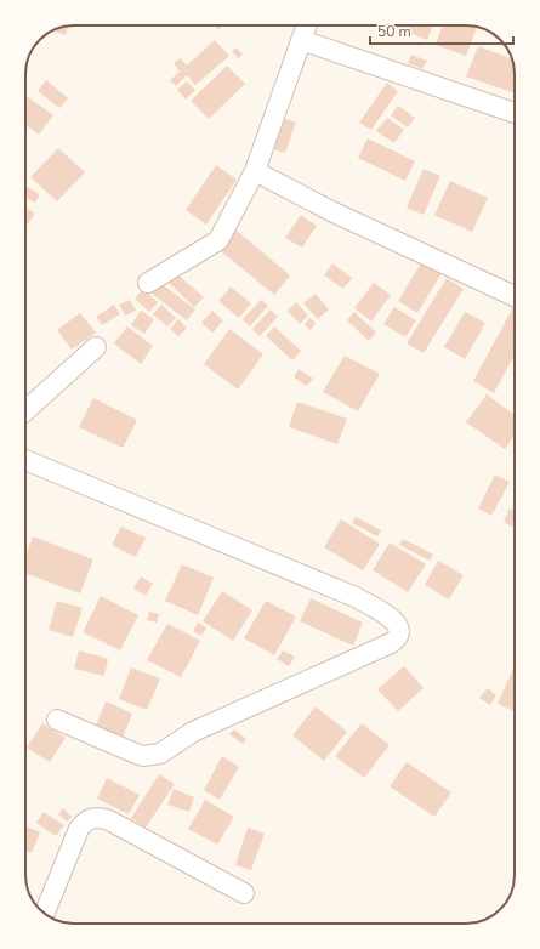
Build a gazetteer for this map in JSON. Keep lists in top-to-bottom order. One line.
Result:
{"scale_bar":"50 m"}
